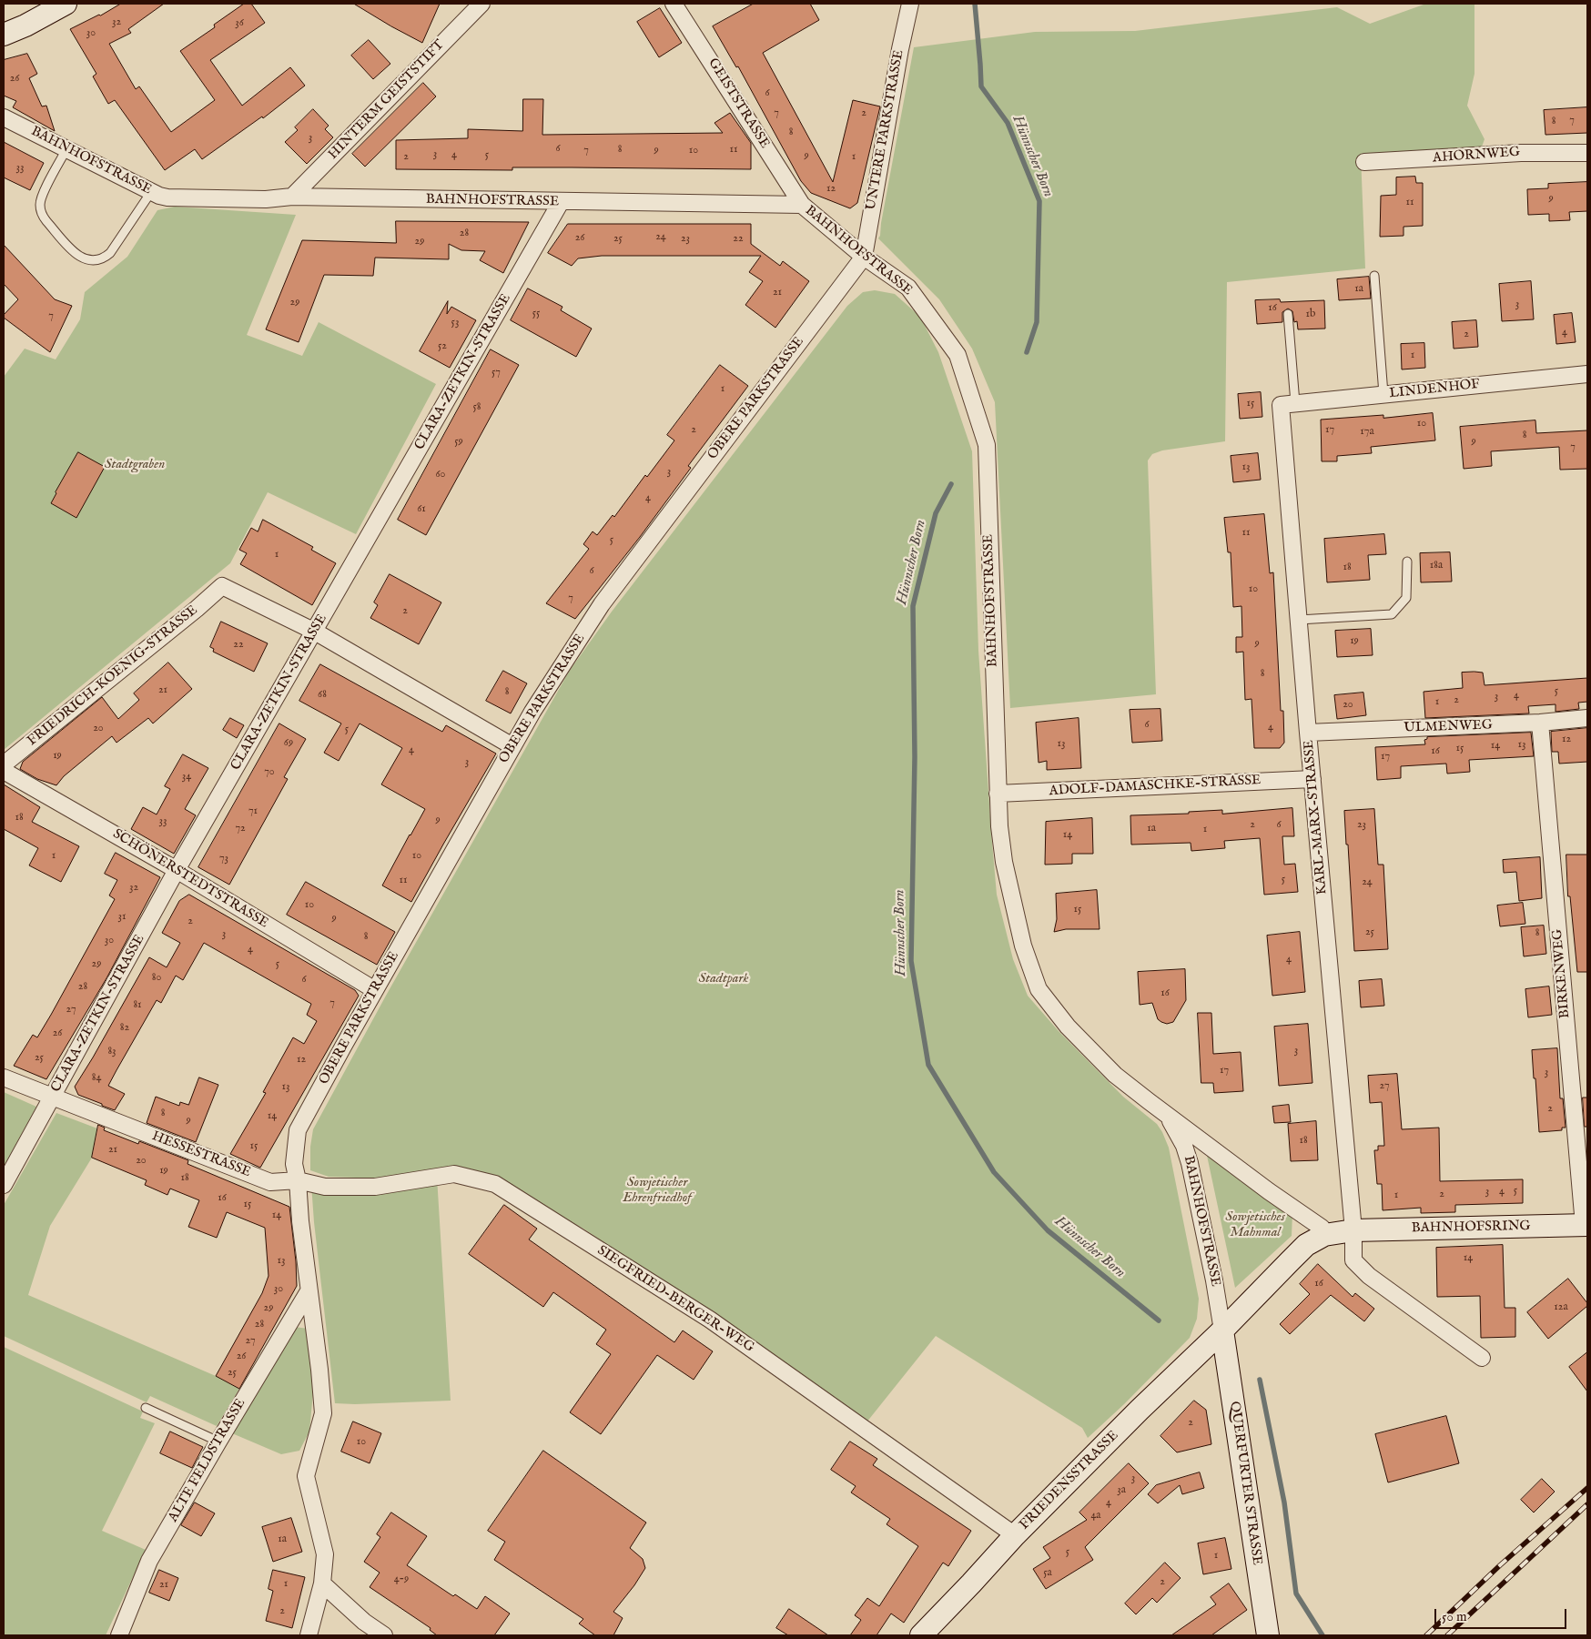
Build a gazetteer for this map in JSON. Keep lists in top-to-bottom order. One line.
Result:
{"streets":{"main road":["BAHNHOFSRING","FRIEDENSSTRASSE","QUERFURTER STRASSE"],"street":["HINTERM GEISTSTIFT","GEISTSTRASSE","UNTERE PARKSTRASSE","AHORNWEG","BAHNHOFSTRASSE","CLARA-ZETKIN-STRASSE","LINDENHOF","OBERE PARKSTRASSE","FRIEDRICH-KOENIG-STRASSE","ULMENWEG","ADOLF-DAMASCHKE-STRASSE","KARL-MARX-STRASSE","SCHÖNERSTEDTSTRASSE","BIRKENWEG","HESSESTRASSE","SIEGFRIED-BERGER-WEG","ALTE FELDSTRASSE"]},"crossings":[["HINTERM GEISTSTIFT","BAHNHOFSTRASSE"],["GEISTSTRASSE","BAHNHOFSTRASSE"],["UNTERE PARKSTRASSE","BAHNHOFSTRASSE"],["UNTERE PARKSTRASSE","OBERE PARKSTRASSE"],["BAHNHOFSTRASSE","CLARA-ZETKIN-STRASSE"],["BAHNHOFSTRASSE","OBERE PARKSTRASSE"],["BAHNHOFSTRASSE","ADOLF-DAMASCHKE-STRASSE"],["BAHNHOFSTRASSE","BAHNHOFSRING"],["BAHNHOFSTRASSE","FRIEDENSSTRASSE"],["BAHNHOFSTRASSE","QUERFURTER STRASSE"],["CLARA-ZETKIN-STRASSE","FRIEDRICH-KOENIG-STRASSE"],["CLARA-ZETKIN-STRASSE","SCHÖNERSTEDTSTRASSE"],["CLARA-ZETKIN-STRASSE","HESSESTRASSE"],["LINDENHOF","KARL-MARX-STRASSE"],["OBERE PARKSTRASSE","SCHÖNERSTEDTSTRASSE"],["OBERE PARKSTRASSE","HESSESTRASSE"],["OBERE PARKSTRASSE","SIEGFRIED-BERGER-WEG"],["ULMENWEG","KARL-MARX-STRASSE"],["ULMENWEG","BIRKENWEG"],["ADOLF-DAMASCHKE-STRASSE","KARL-MARX-STRASSE"],["KARL-MARX-STRASSE","BAHNHOFSRING"],["BIRKENWEG","BAHNHOFSRING"],["HESSESTRASSE","SIEGFRIED-BERGER-WEG"],["BAHNHOFSRING","FRIEDENSSTRASSE"],["BAHNHOFSRING","QUERFURTER STRASSE"],["SIEGFRIED-BERGER-WEG","FRIEDENSSTRASSE"],["FRIEDENSSTRASSE","QUERFURTER STRASSE"]],"water":["Hünnscher Born"],"parks":["Stadtgraben","Stadtpark","Sowjetischer Ehrenfriedhof","Sowjetisches Mahnmal"],"house_numbers":["32","36","30","26","6","7","2","7","8","8","3","6","8","11","7","9","10","3","4","5","9","2","1","33","12","9","11","28","24","26","25","23","22","29","1a","21","29","3","16","55","1b","7","53","4","2","52","1","57","1","15","58","10","2","17","17a","8","59","9","7","13","3","60","4","61","11","5","1","18a","18","6","10","7","2","19","9","22","8","21","5","8","68","4","3","2","1","20","6","4","20","5","12","69","13","13","14","15","4","16","19","17","3","70","34","71","18","9","33","2","6","23","72","1a","1","14","1","10","73","5","11","24","32","10","15","31","9","2","25","8","3","8","30","4","4","29","5","80","6","28","16","7","81","27","82","26","3","83","25","12","17","3","84","27","13","2","8","14","9","18","15","21","20","19","18","5","3","4","2","1","16","15","14","14","13","16","30","12a","29","28","27","26","25","2","10","3","3a","4","4a","1a","5","1","5a","4-9","2","1","21","2"],"scale_bar":"50 m"}
